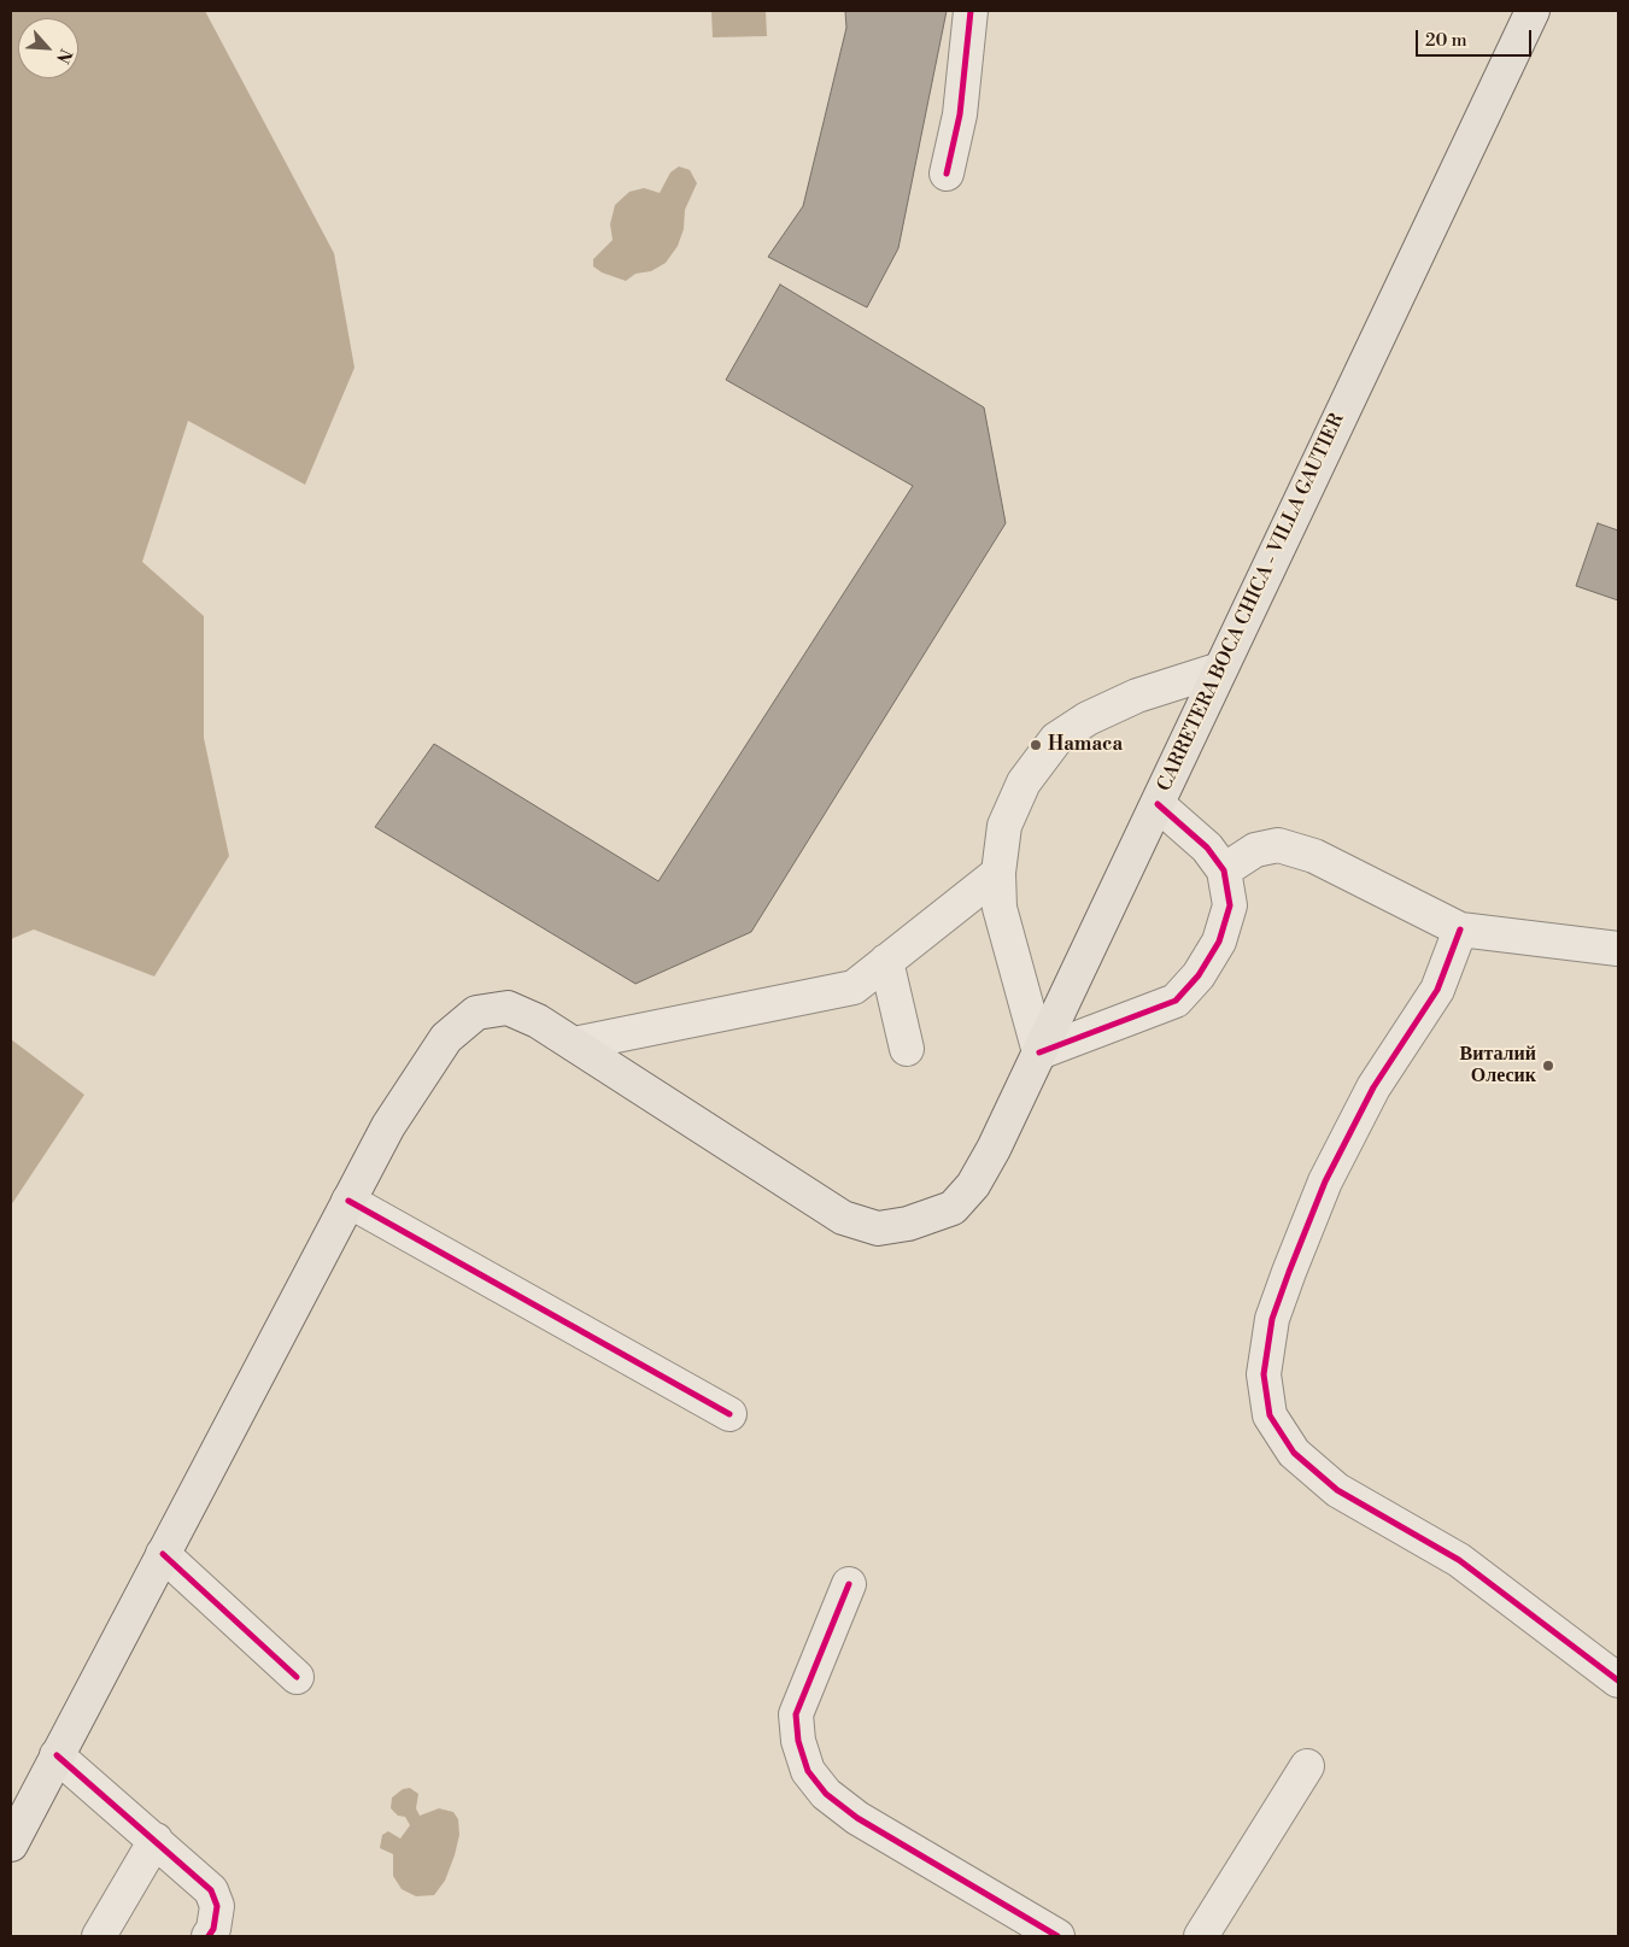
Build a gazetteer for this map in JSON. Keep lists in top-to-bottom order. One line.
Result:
{"streets":{"main road":["CARRETERA BOCA CHICA - VILLA GAUTIER"]},"places":["Hamaca","Виталий Олесик"],"scale_bar":"20 m","north":"bottom right"}
